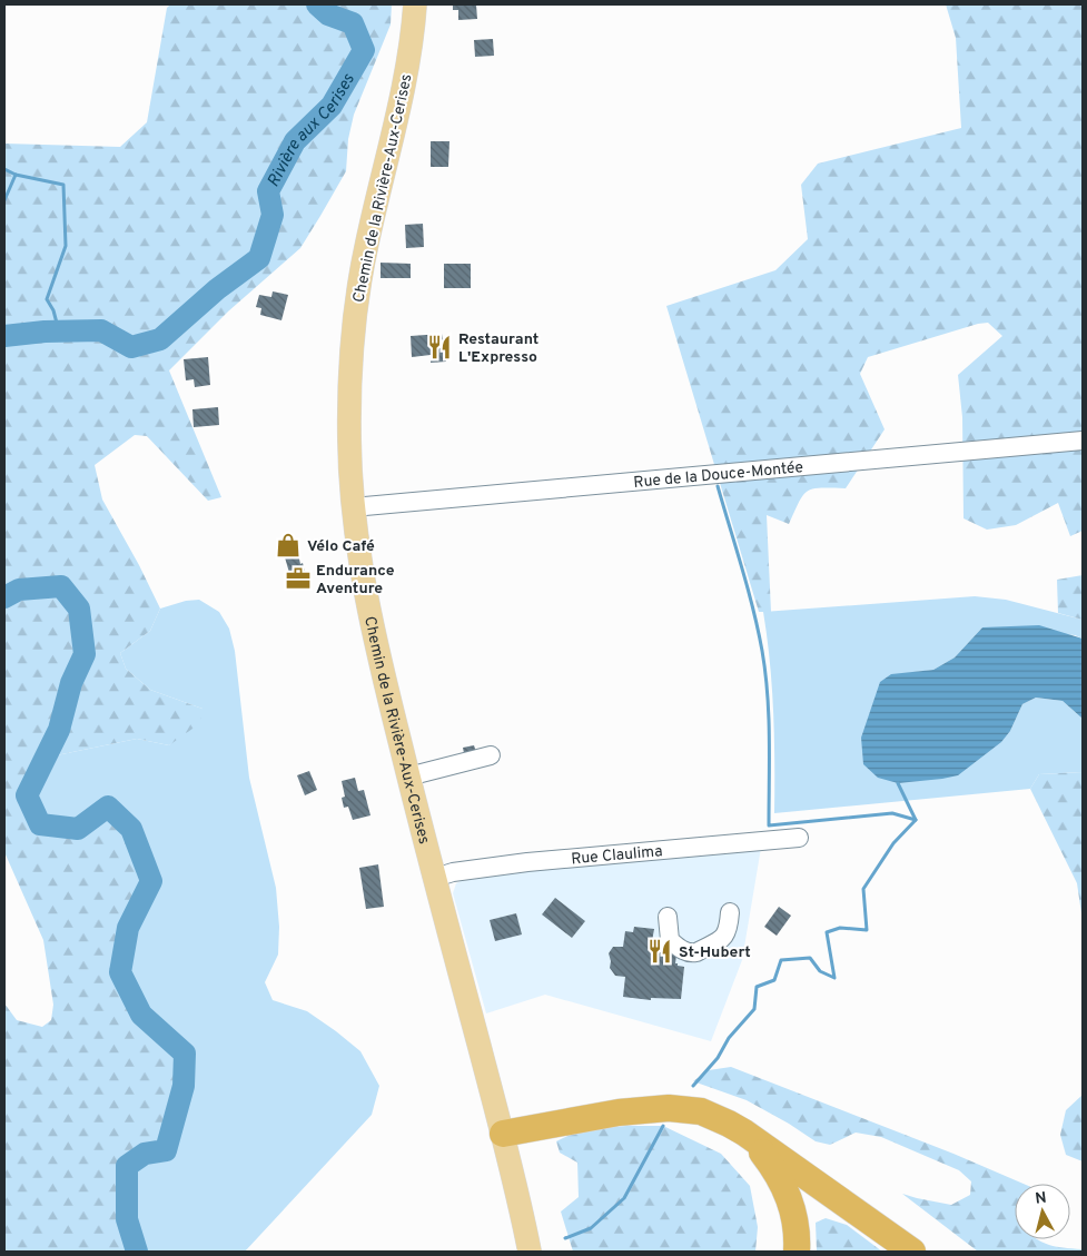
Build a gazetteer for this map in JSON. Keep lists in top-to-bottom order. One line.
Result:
{"streets":{"main road":["Chemin de la Rivière-Aux-Cerises"],"street":["Rue de la Douce-Montée","Rue Claulima"]},"crossings":[["Chemin de la Rivière-Aux-Cerises","Rue de la Douce-Montée"],["Chemin de la Rivière-Aux-Cerises","Rue Claulima"]],"water":["Rivière aux Cerises"],"places":{"restaurant":["Restaurant L'Expresso","St-Hubert"],"shop":["Vélo Café"],"office":["Endurance Aventure"]},"north":"top"}
